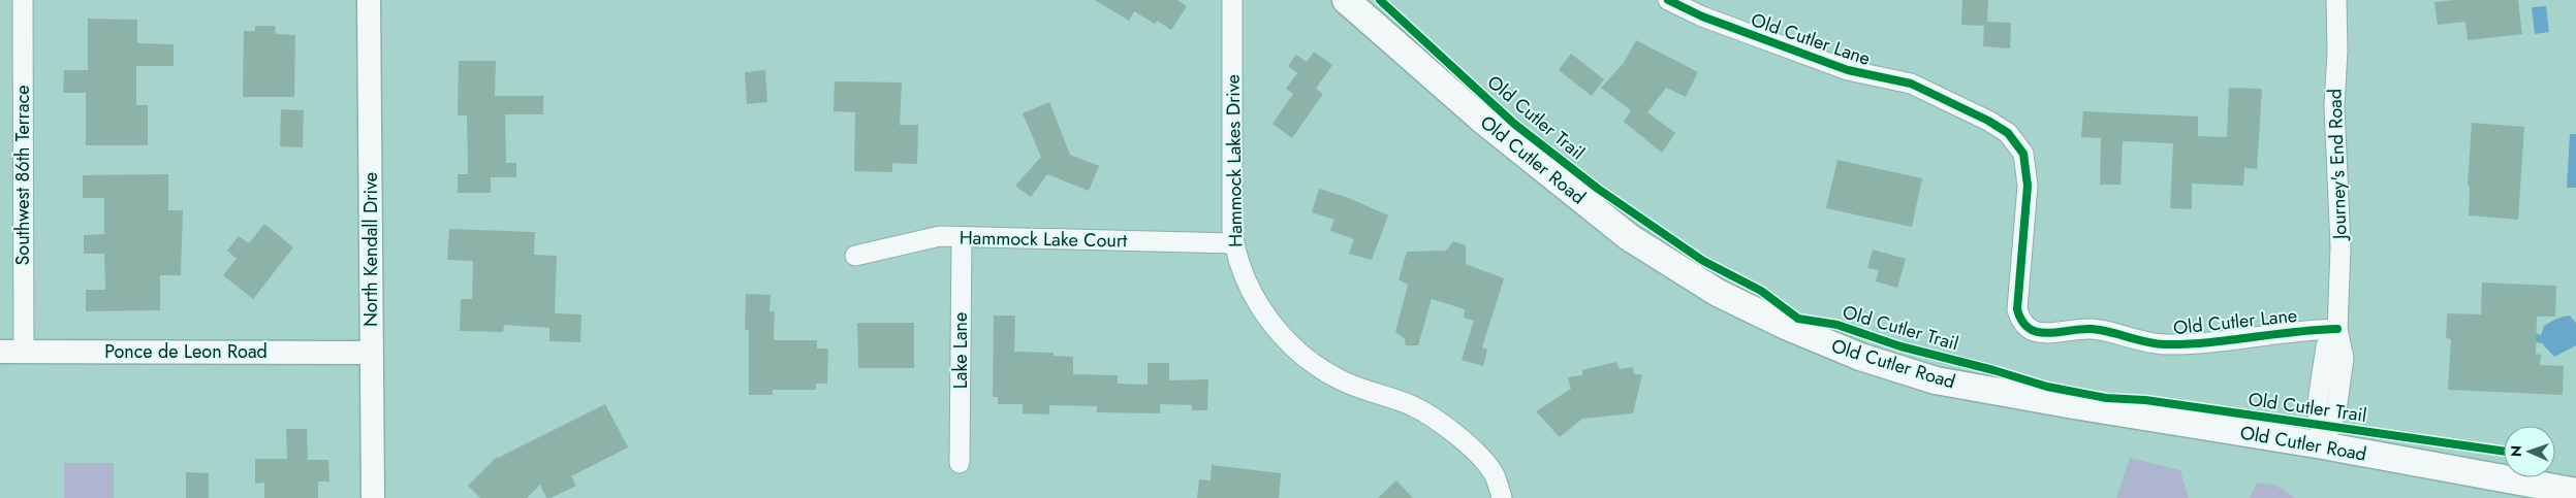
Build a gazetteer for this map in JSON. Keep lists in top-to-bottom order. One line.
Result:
{"streets":{"main road":["Old Cutler Road"],"street":["Old Cutler Lane","Hammock Lakes Drive","Journey's End Road","Southwest 86th Terrace","Hammock Lake Court","North Kendall Drive","Lake Lane","Ponce de Leon Road"],"cycle path":["Old Cutler Trail"]},"crossings":[["Old Cutler Lane","Journey's End Road"],["Old Cutler Road","Journey's End Road"],["Hammock Lakes Drive","Hammock Lake Court"],["Southwest 86th Terrace","Ponce de Leon Road"],["Hammock Lake Court","Lake Lane"],["North Kendall Drive","Ponce de Leon Road"]],"north":"left"}
